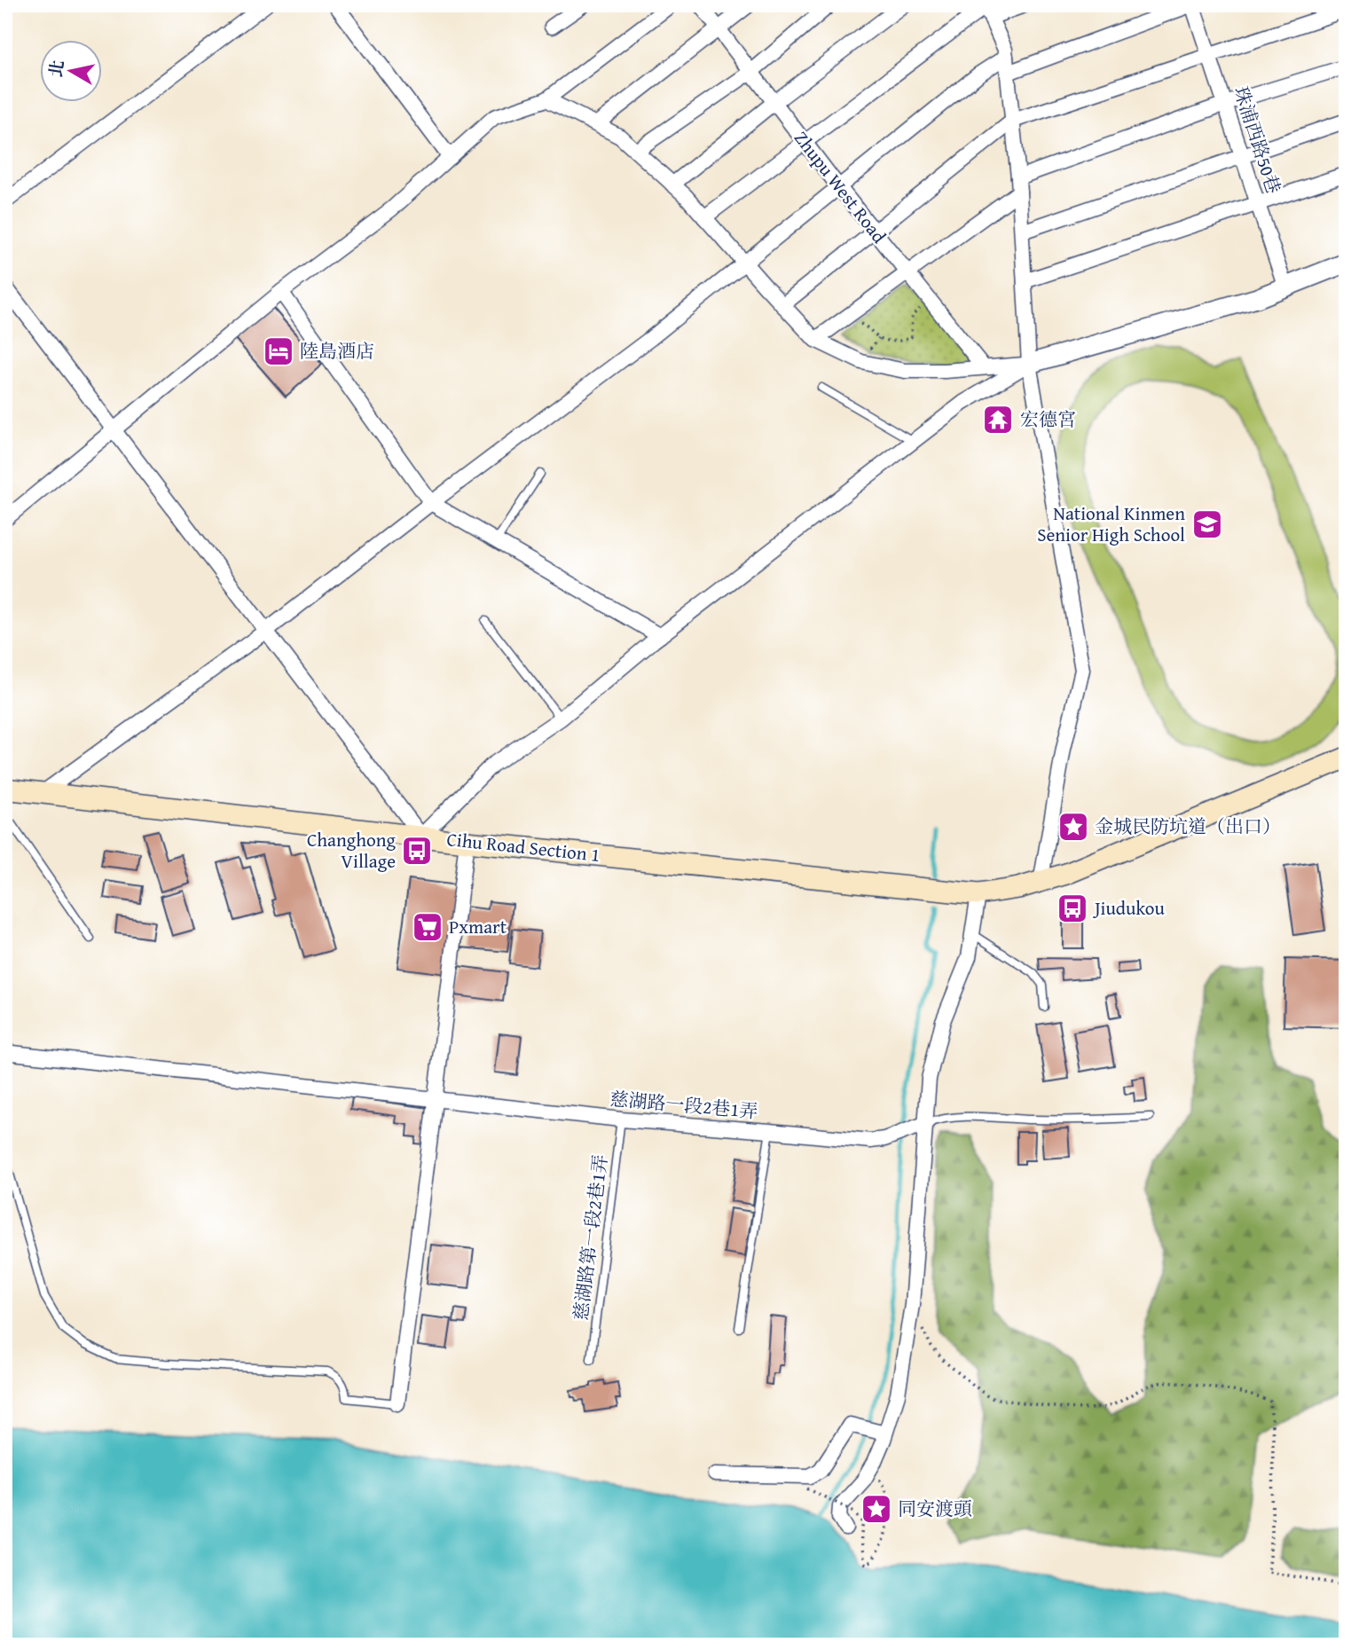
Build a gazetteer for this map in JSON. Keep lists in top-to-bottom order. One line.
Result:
{"streets":{"main road":["Cihu Road Section 1"],"street":["珠浦西路50巷","Zhupu West Road","慈湖路一段2巷1弄"],"lane":["慈湖路第一段2巷1弄"]},"crossings":[["慈湖路一段2巷1弄","慈湖路第一段2巷1弄"]],"places":{"hotel":["陸島酒店"],"temple":["宏德宮"],"school or university":["National Kinmen Senior High School"],"place":["金城民防坑道（出口）","同安渡頭"],"bus stop":["Changhong Village","Jiudukou"],"supermarket":["Pxmart"]},"north":"left"}
